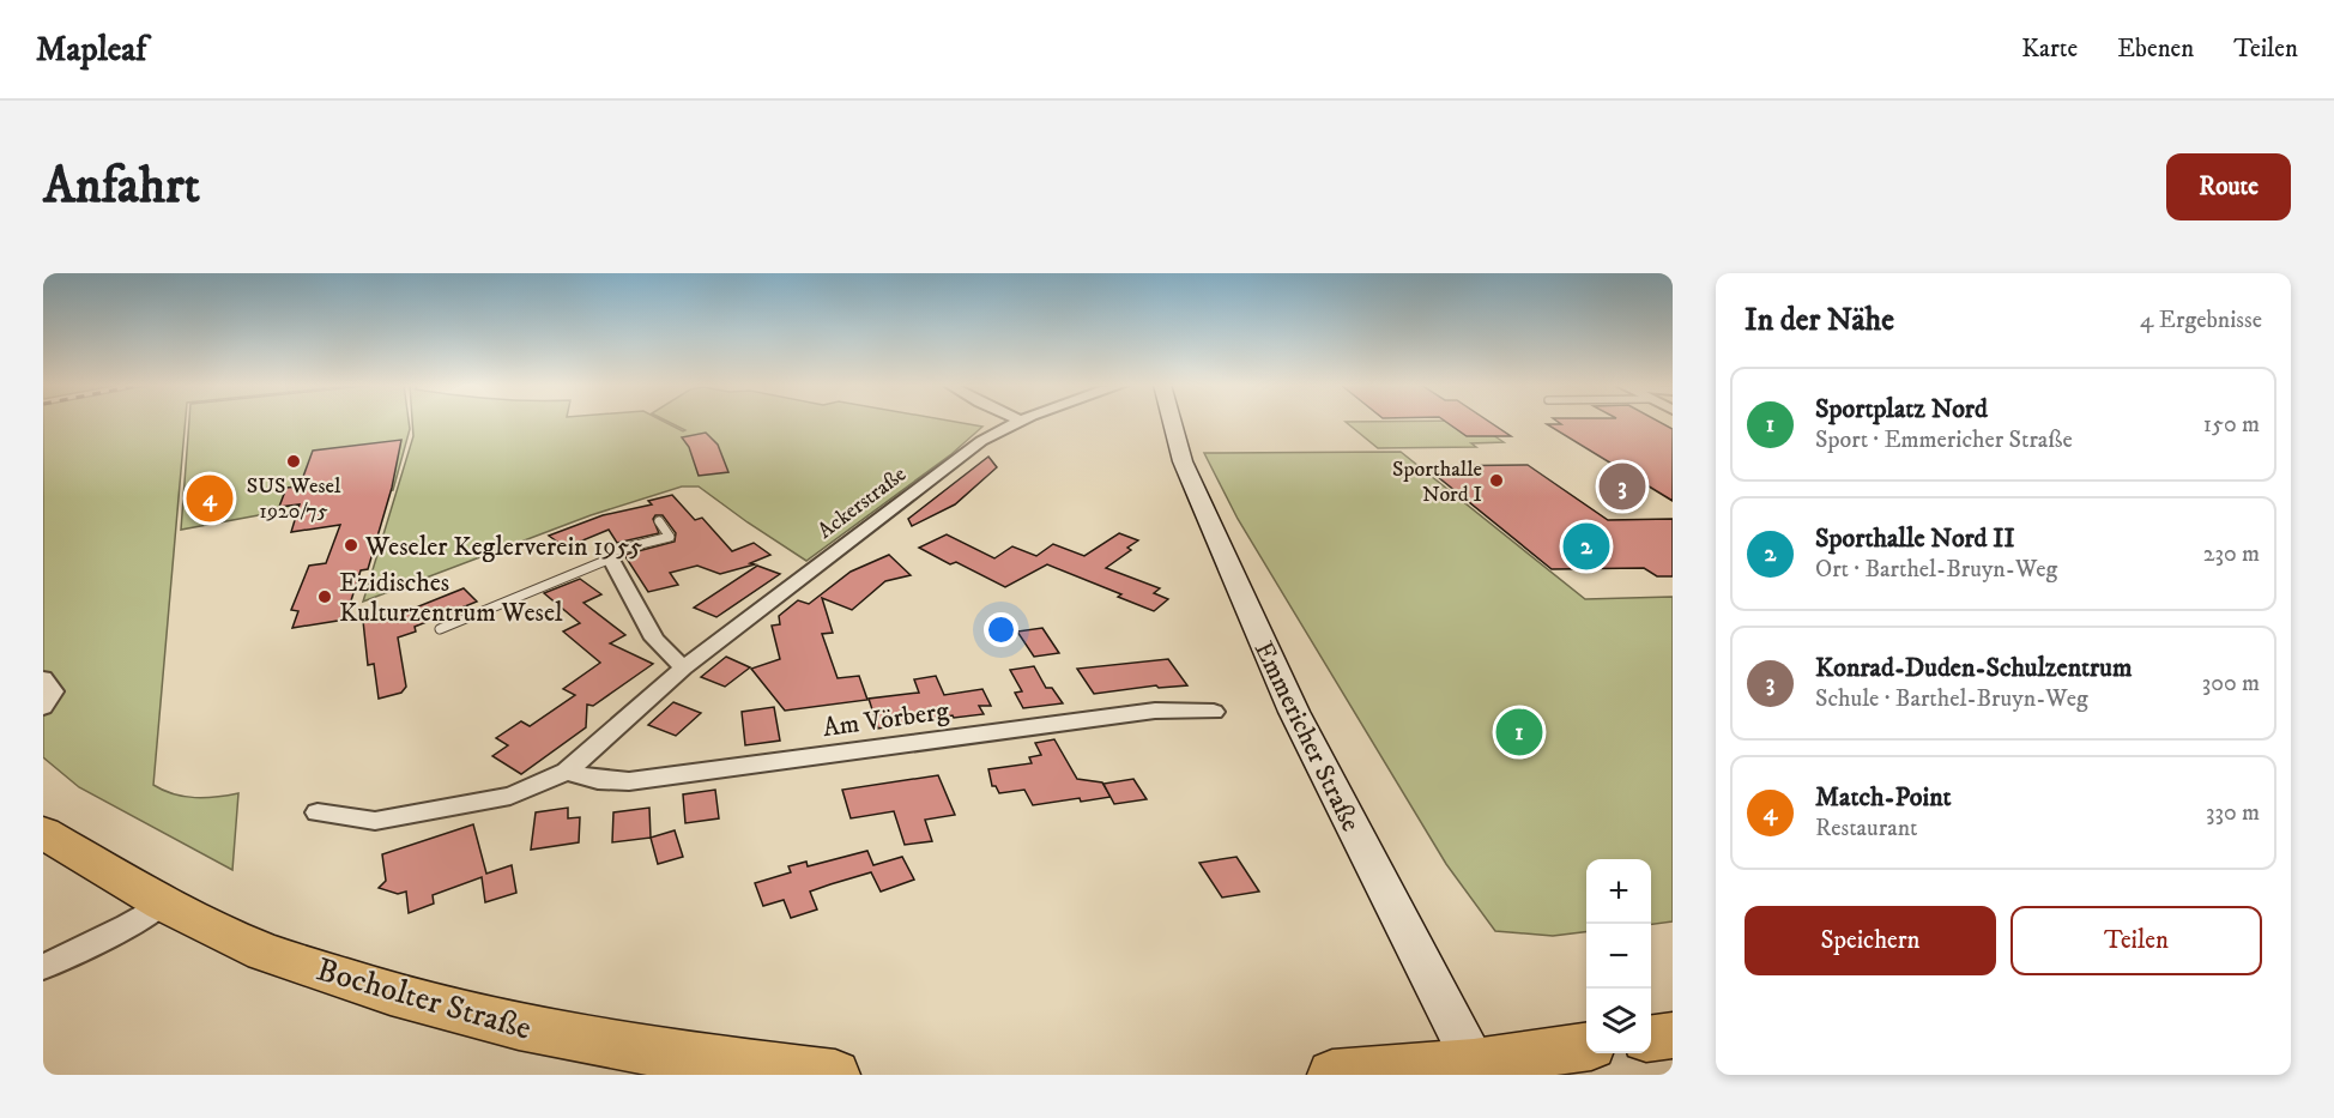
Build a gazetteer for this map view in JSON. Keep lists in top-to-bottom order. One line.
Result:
{"streets":{"main road":["Emmericher Straße","Bocholter Straße"],"street":["Ackerstraße","Am Vörberg"]},"crossings":[["Ackerstraße","Am Vörberg"]],"places":["SUS Wesel 1920/75","Sporthalle Nord I","Weseler Keglerverein 1955","Ezidisches Kulturzentrum Wesel"],"page":{"header":"Mapleaf","nav":["Karte","Ebenen","Teilen"],"buttons":["Route",["Speichern","Teilen"]],"title":"Anfahrt","heading":["In der Nähe","4 Ergebnisse"],"list":[{"mark":"1","name":"Sportplatz Nord","note":"Sport · Emmericher Straße","value":"150 m"},{"mark":"2","name":"Sporthalle Nord II","note":"Ort · Barthel-Bruyn-Weg","value":"230 m"},{"mark":"3","name":"Konrad-Duden-Schulzentrum","note":"Schule · Barthel-Bruyn-Weg","value":"300 m"},{"mark":"4","name":"Match-Point","note":"Restaurant","value":"330 m"}],"pins":["3","4","2","1"],"map_buttons":["+","−"]}}
